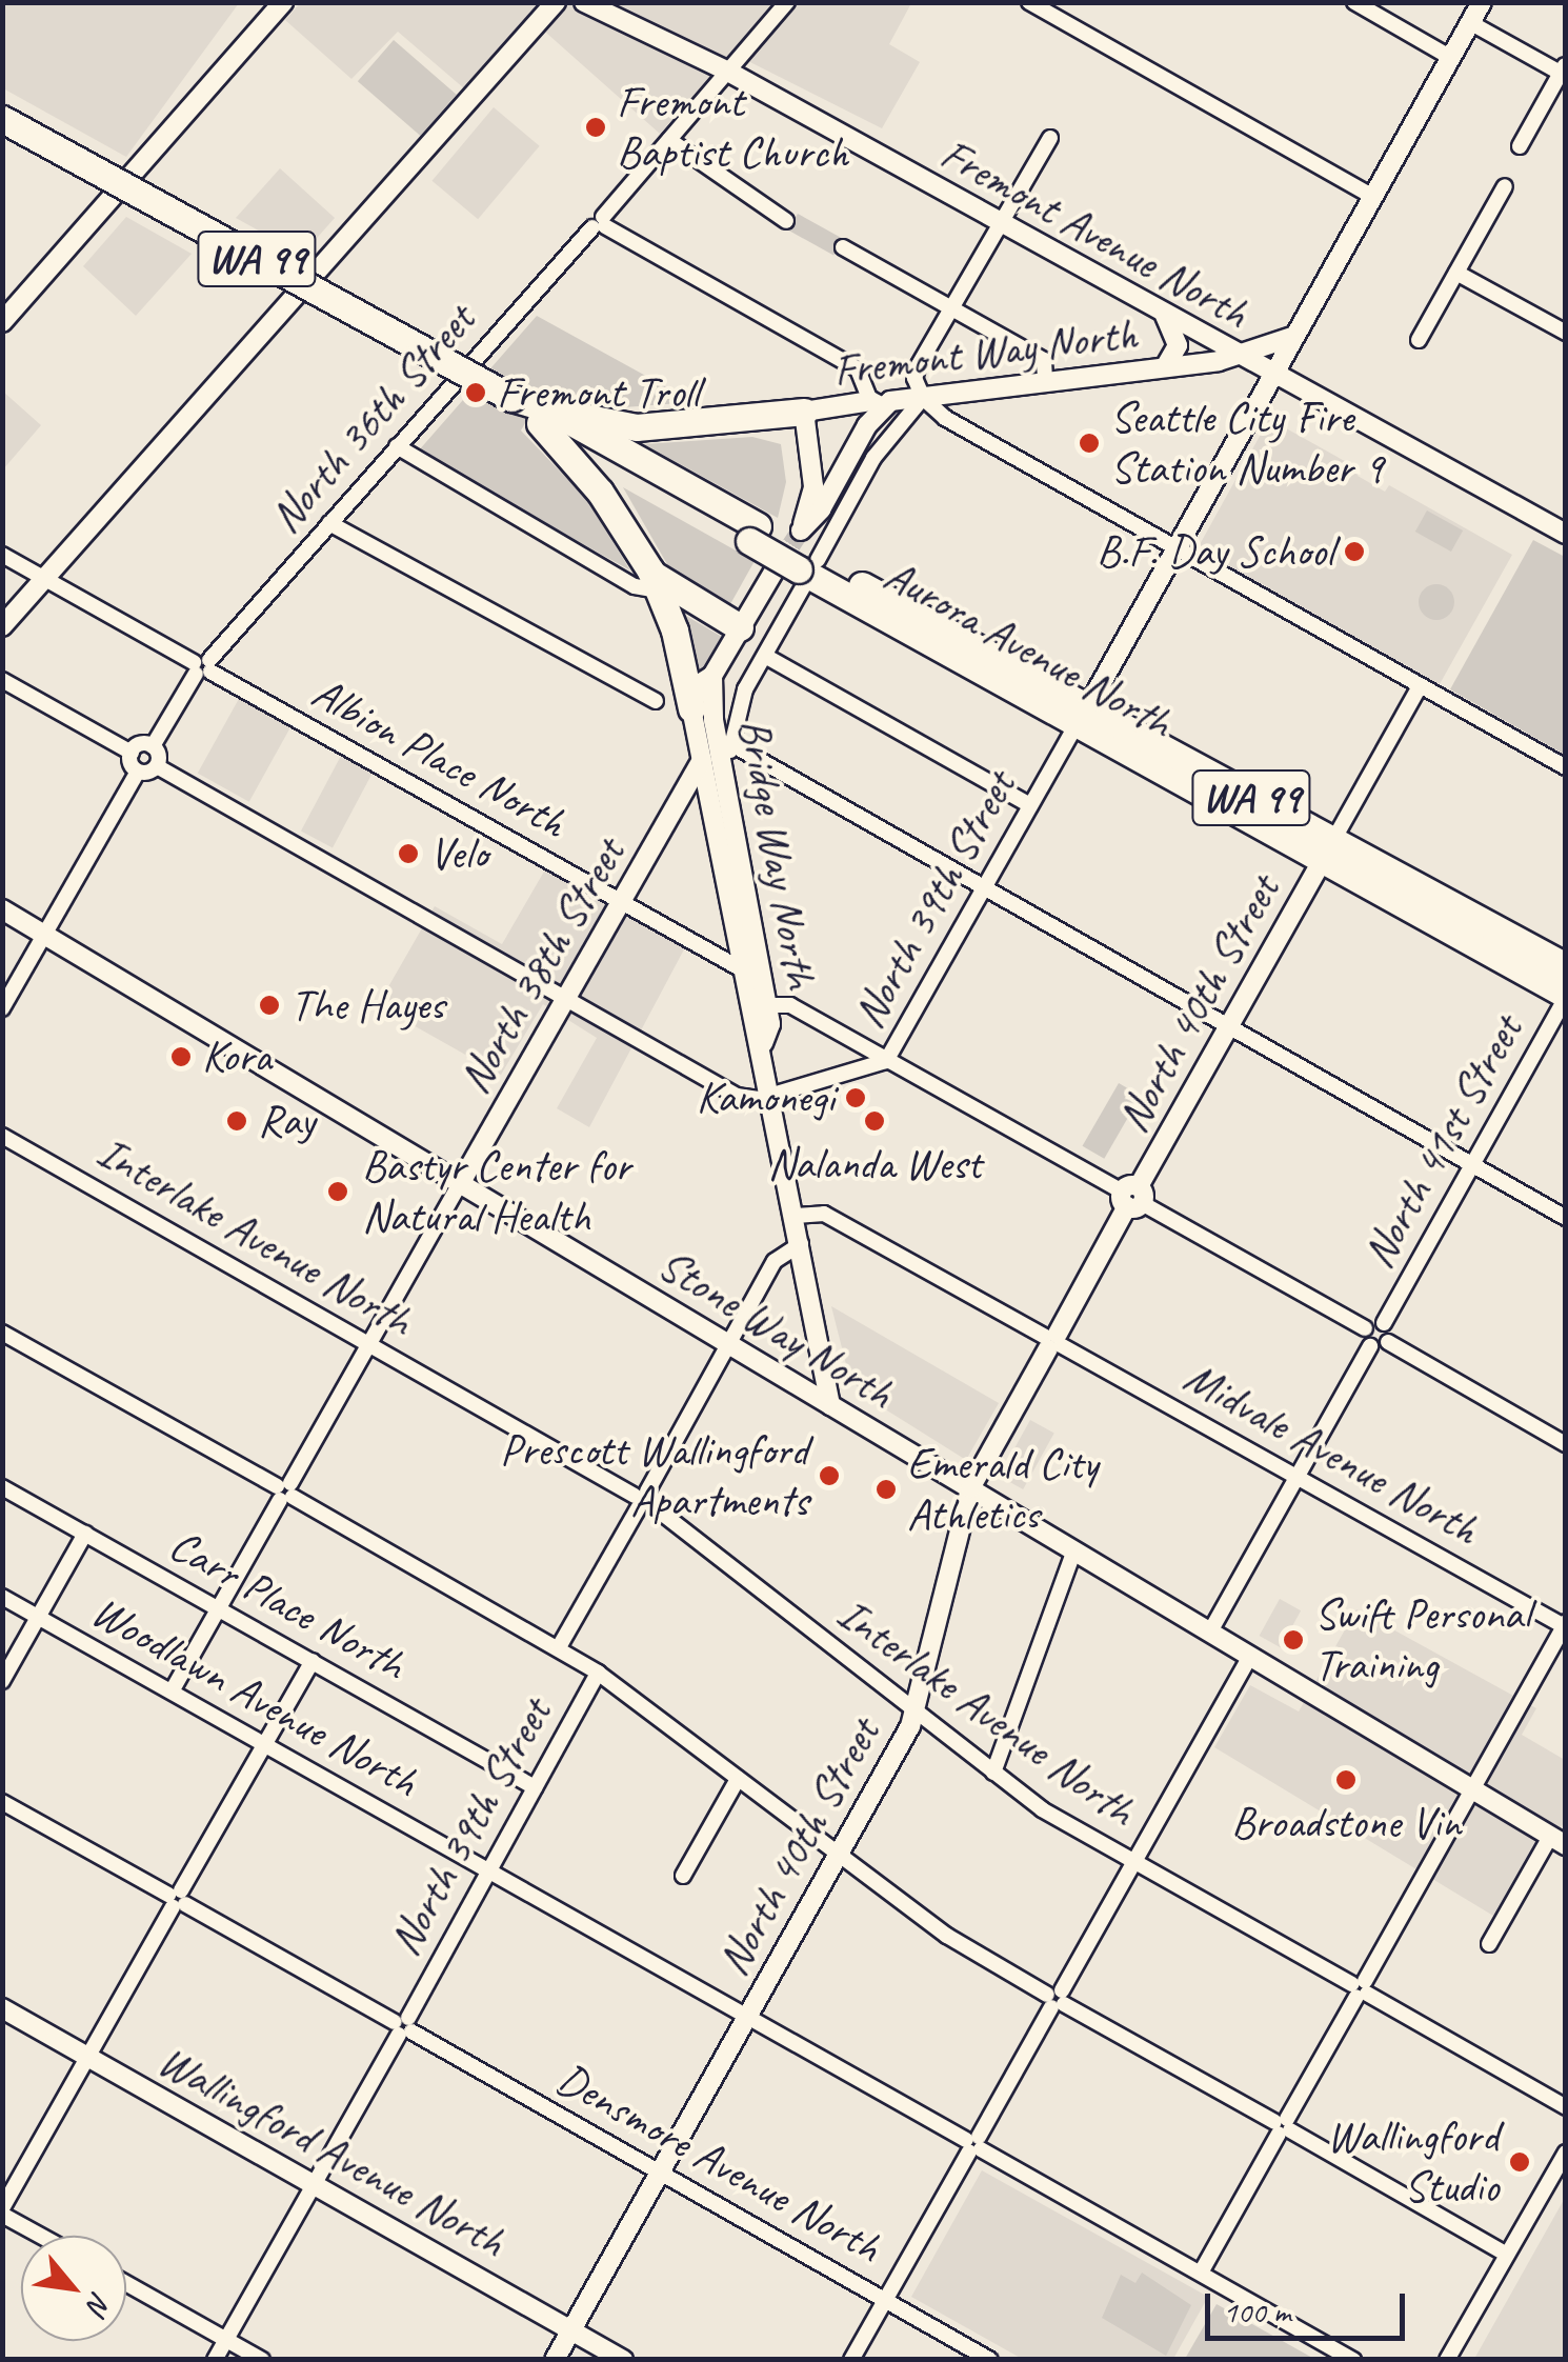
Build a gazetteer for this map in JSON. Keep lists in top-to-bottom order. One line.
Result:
{"streets":{"highway":["WA 99","Aurora Avenue North"],"main road":["Fremont Avenue North","Fremont Way North","Bridge Way North","North 39th Street","North 38th Street","North 40th Street","Stone Way North","Wallingford Avenue North"],"street":["North 36th Street","Albion Place North","North 41st Street","Interlake Avenue North","Midvale Avenue North","Carr Place North","Woodlawn Avenue North","Densmore Avenue North"]},"crossings":[["Fremont Avenue North","Fremont Way North"],["Fremont Avenue North","North 36th Street"],["Fremont Avenue North","North 39th Street"],["Fremont Way North","North 39th Street"],["North 36th Street","Albion Place North"],["Aurora Avenue North","North 39th Street"],["Aurora Avenue North","North 40th Street"],["Aurora Avenue North","North 41st Street"],["Albion Place North","Bridge Way North"],["Albion Place North","North 38th Street"],["Bridge Way North","North 39th Street"],["Bridge Way North","North 38th Street"],["Bridge Way North","Stone Way North"],["Bridge Way North","Midvale Avenue North"],["North 39th Street","Interlake Avenue North"],["North 39th Street","Stone Way North"],["North 39th Street","Carr Place North"],["North 39th Street","Woodlawn Avenue North"],["North 39th Street","Wallingford Avenue North"],["North 39th Street","Densmore Avenue North"],["North 38th Street","Interlake Avenue North"],["North 38th Street","Stone Way North"],["North 38th Street","Carr Place North"],["North 38th Street","Woodlawn Avenue North"],["North 40th Street","Interlake Avenue North"],["North 40th Street","Stone Way North"],["North 40th Street","Midvale Avenue North"],["North 40th Street","Woodlawn Avenue North"],["North 40th Street","Wallingford Avenue North"],["North 40th Street","Densmore Avenue North"]],"places":["Fremont Baptist Church","Fremont Troll","Seattle City Fire Station Number 9","B.F. Day School","Velo","The Hayes","Kora","Kamonegi","Ray","Nalanda West","Bastyr Center for Natural Health","Prescott Wallingford Apartments","Emerald City Athletics","Swift Personal Training","Broadstone Vin","Wallingford Studio"],"scale_bar":"100 m","north":"bottom right"}
